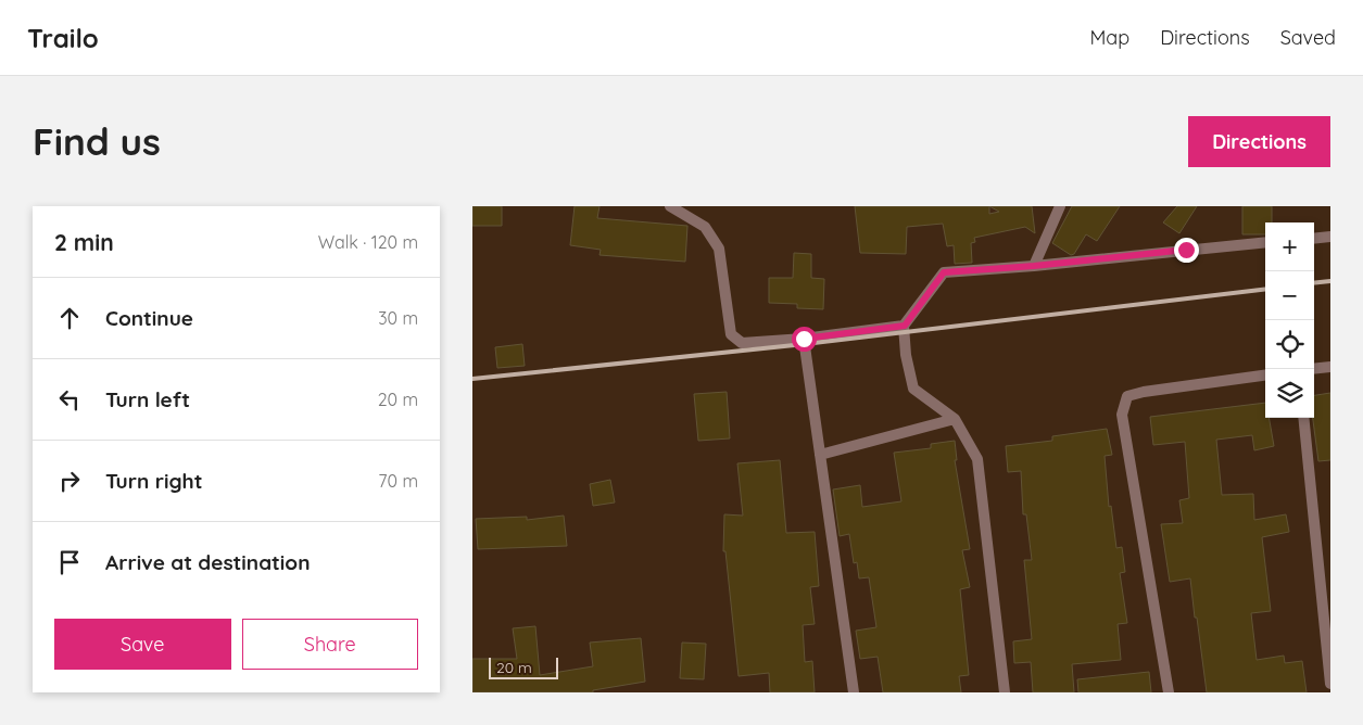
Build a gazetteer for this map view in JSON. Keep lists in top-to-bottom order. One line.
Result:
{"scale_bar":"20 m","page":{"header":"Trailo","nav":["Map","Directions","Saved"],"buttons":["Directions",["Save","Share"]],"title":"Find us","heading":["2 min","Walk · 120 m"],"map_buttons":["+","−"],"list":[["Continue","30 m"],["Turn left","20 m"],["Turn right","70 m"],"Arrive at destination"],"scale":"20 m"}}
